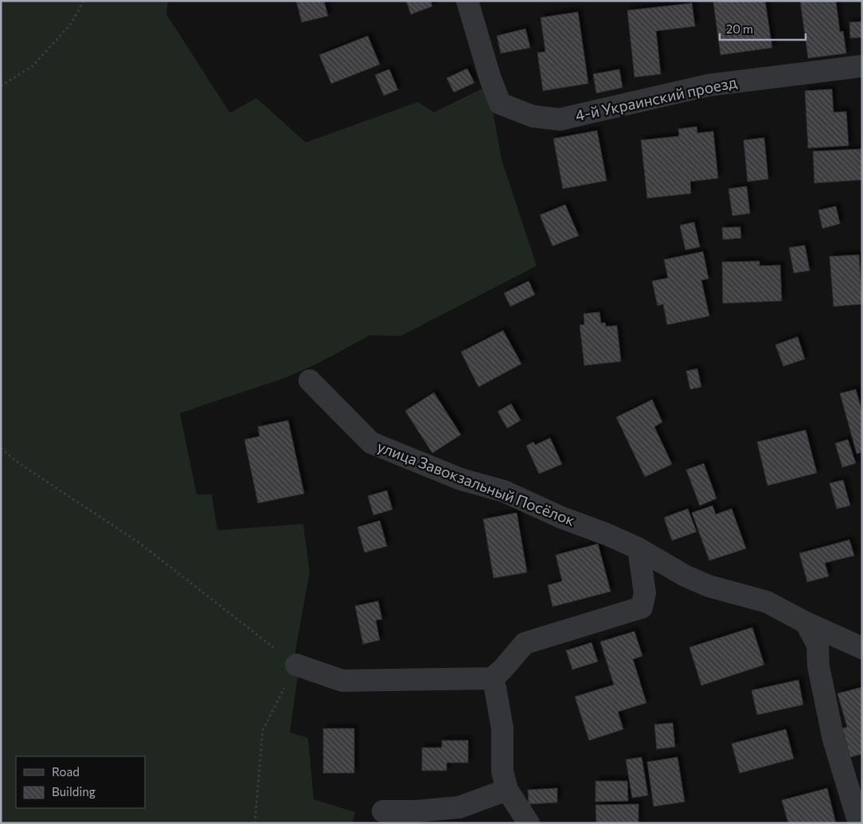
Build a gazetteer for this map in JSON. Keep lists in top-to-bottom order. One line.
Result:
{"streets":{"street":["4-й Украинский проезд","улица Завокзальный Посёлок"]},"legend":["Road","Building"],"scale_bar":"20 m"}
